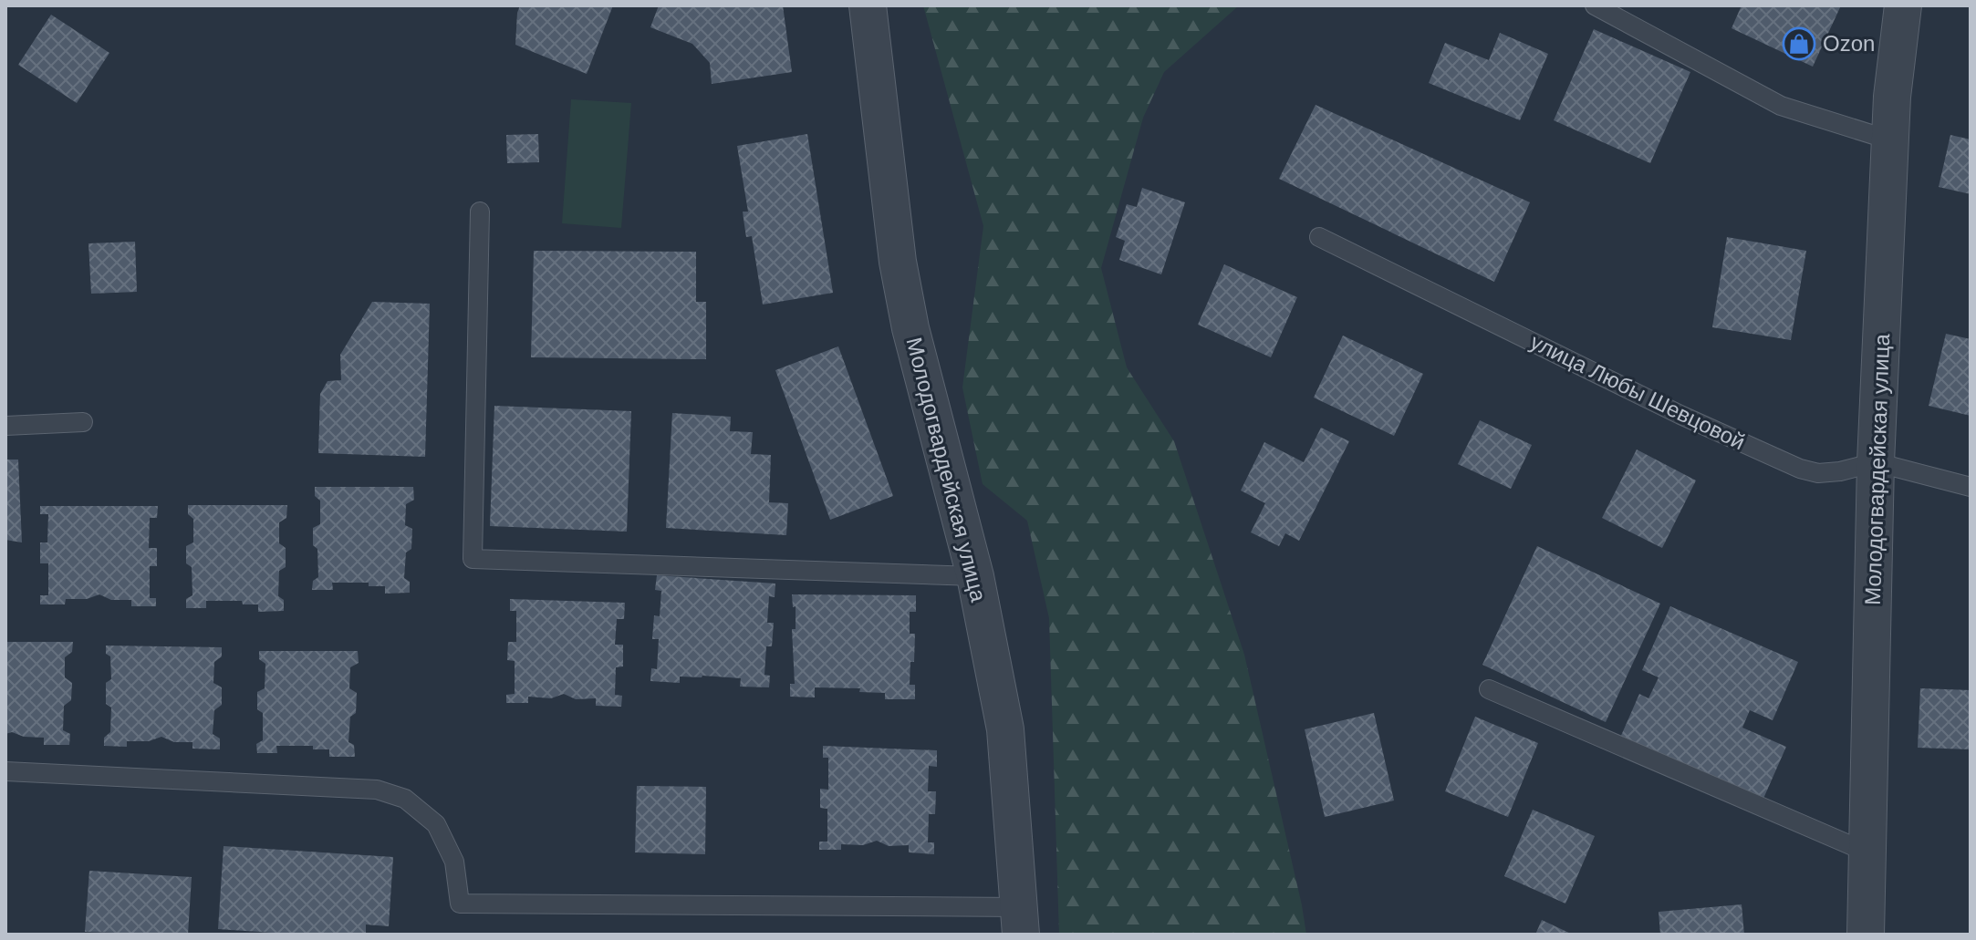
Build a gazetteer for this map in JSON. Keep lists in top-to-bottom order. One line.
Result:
{"streets":{"street":["Молодогвардейская улица"],"lane":["улица Любы Шевцовой"]},"crossings":[["улица Любы Шевцовой","Молодогвардейская улица"]],"places":{"shop":["Ozon"]}}
